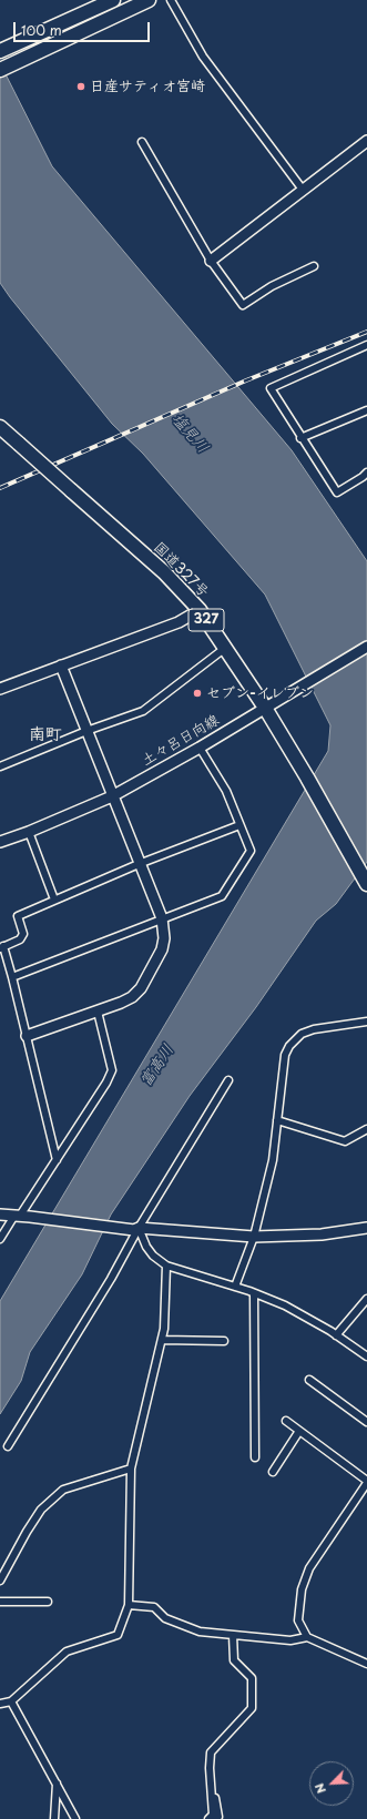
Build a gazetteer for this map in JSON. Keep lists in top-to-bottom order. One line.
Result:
{"streets":{"highway":["国道327号","327"],"street":["土々呂日向線"]},"crossings":[["国道327号","土々呂日向線"]],"districts":["南町"],"water":["塩見川","富高川"],"places":["日産サティオ宮崎","セブン-イレブン"],"scale_bar":"100 m","north":"bottom left"}
